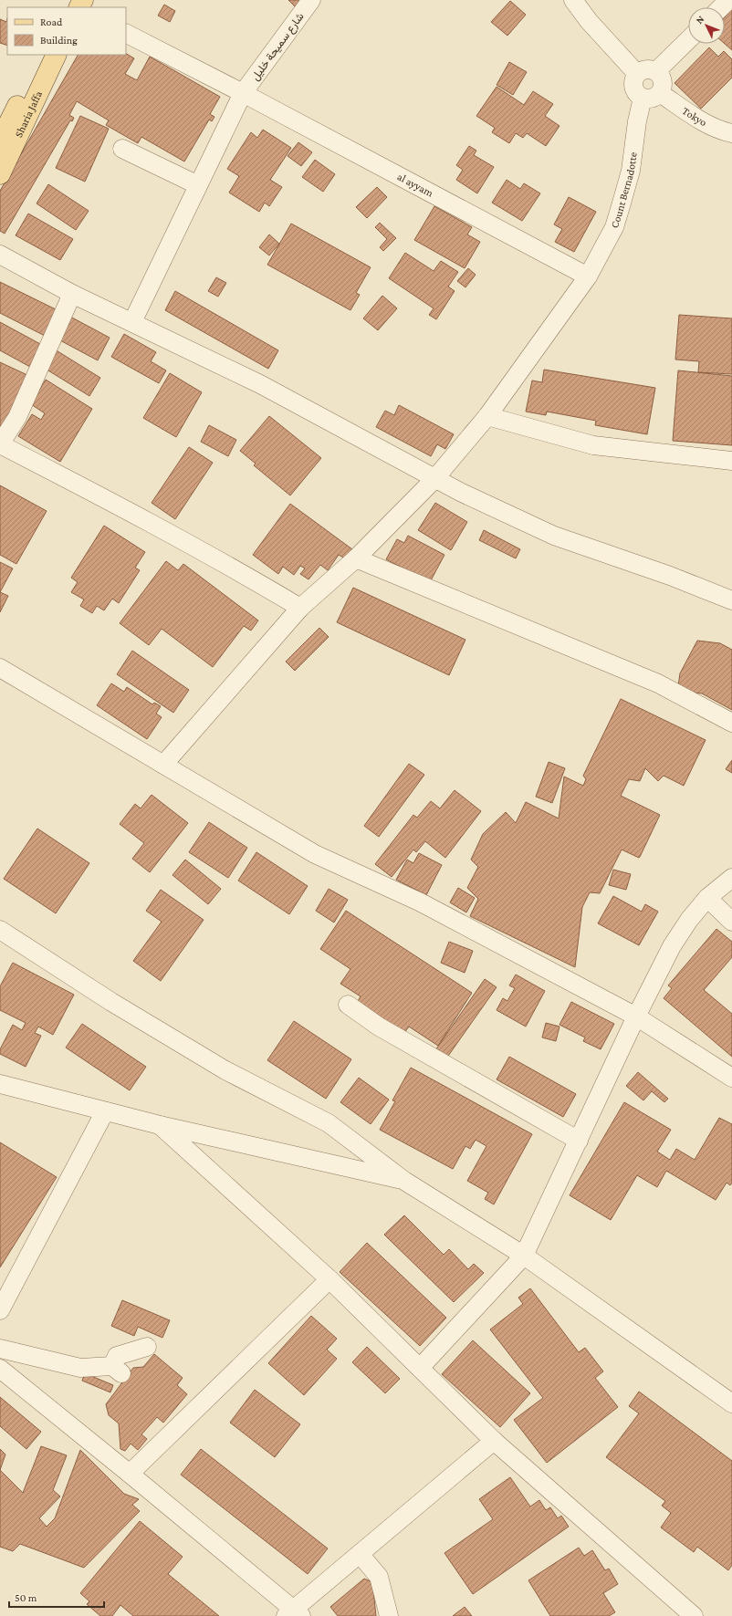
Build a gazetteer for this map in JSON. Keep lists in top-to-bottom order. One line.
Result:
{"streets":{"main road":["Sharia Jaffa"],"street":["شارع سميحة خليل","Tokyo","al ayyam","Count Bernadotte"]},"crossings":[["شارع سميحة خليل","al ayyam"],["Tokyo","Count Bernadotte"],["al ayyam","Count Bernadotte"]],"legend":["Road","Building"],"scale_bar":"50 m","north":"top left"}
